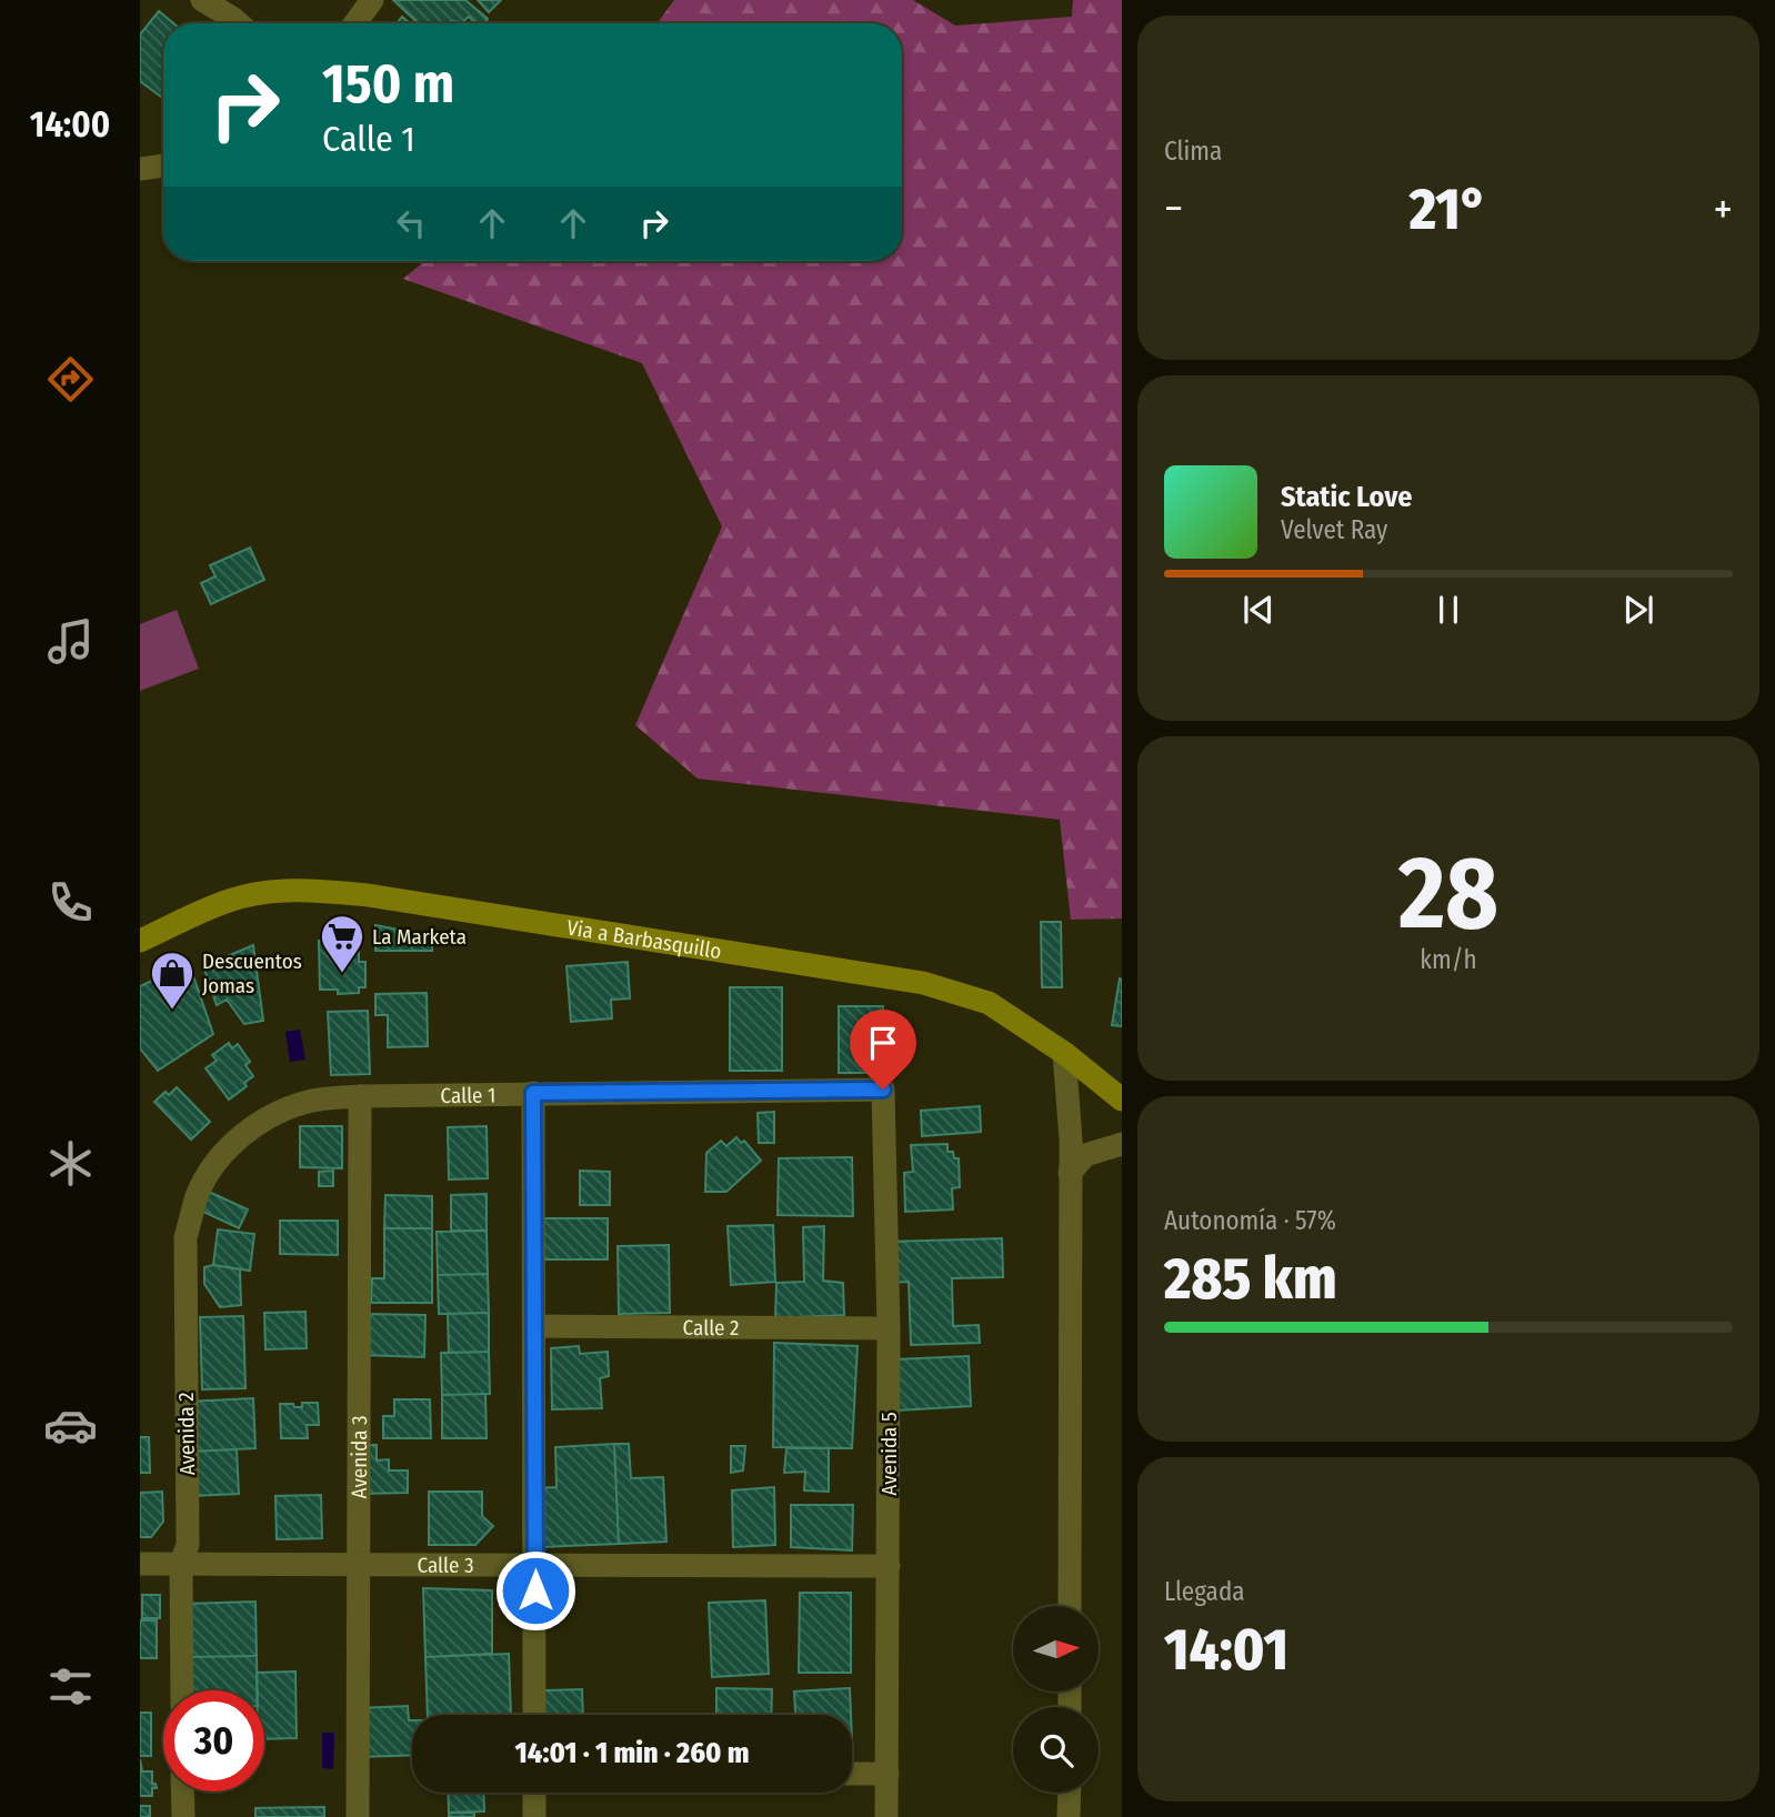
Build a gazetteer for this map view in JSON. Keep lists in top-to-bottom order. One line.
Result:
{"streets":{"main road":["Via a Barbasquillo"],"street":["Calle 1","Calle 2","Avenida 2","Avenida 5","Avenida 3","Calle 3"]},"crossings":[["Calle 1","Avenida 2"],["Calle 1","Avenida 5"],["Calle 1","Avenida 3"],["Calle 2","Avenida 5"],["Avenida 2","Calle 3"],["Avenida 5","Calle 3"],["Avenida 3","Calle 3"]],"places":{"supermarket":["La Marketa"],"shop":["Descuentos Jomas"]},"north":"right","page":{"tabs":"14:00","tile":["Clima",["28","km/h"],["Autonomía · 57%","285 km"],["Llegada","14:01"]],"turn":["150 m","Calle 1"],"heat":["−","21°","+"],"song":["Static Love","Velvet Ray"],"limit":"30","trip":"14:01 · 1 min · 260 m"}}
